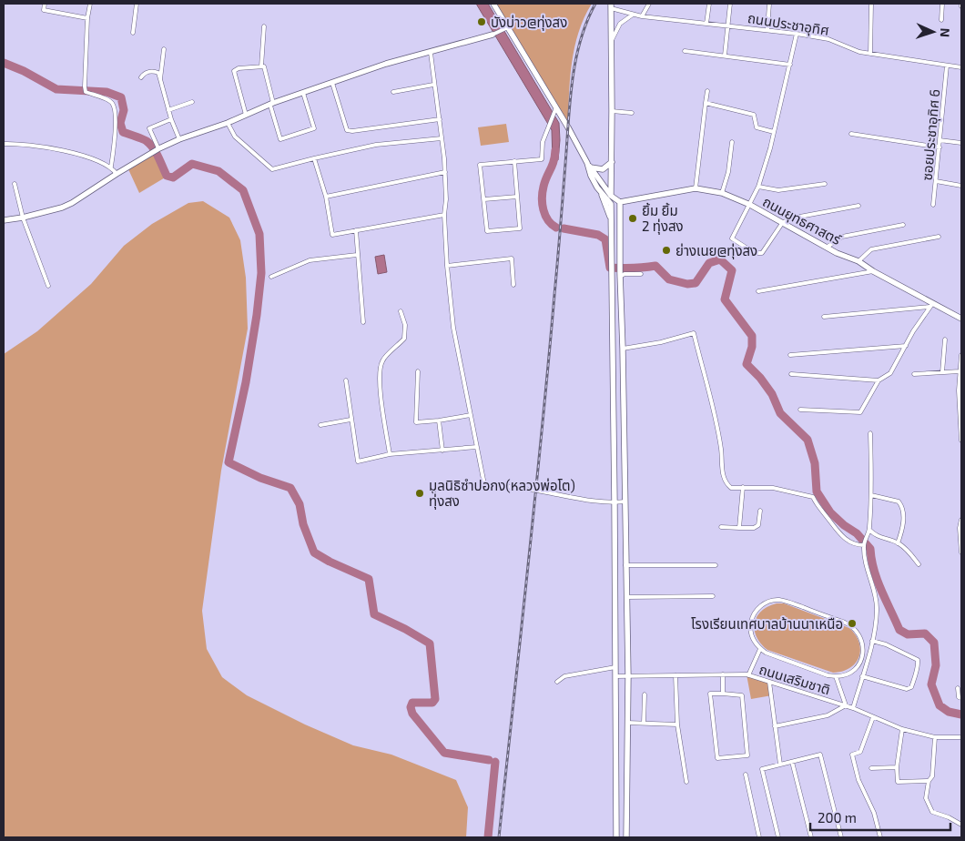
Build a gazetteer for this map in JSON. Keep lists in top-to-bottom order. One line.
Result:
{"streets":{"main road":["ถนนยุทธศาสตร์"],"street":["ถนนประชาอุทิศ","ซอยประชาอุทิศ 6","ถนนเสริมชาติ"]},"crossings":[["ถนนประชาอุทิศ","ซอยประชาอุทิศ 6"]],"places":["บังบ่าว@ทุ่งสง","ยิ้ม ยิ้ม 2 ทุ่งสง","ย่างเนย@ทุ่งสง","มูลนิธิซำปอกง(หลวงพ่อโต) ทุ่งสง","โรงเรียนเทศบาลบ้านนาเหนือ"],"scale_bar":"200 m","north":"right"}
